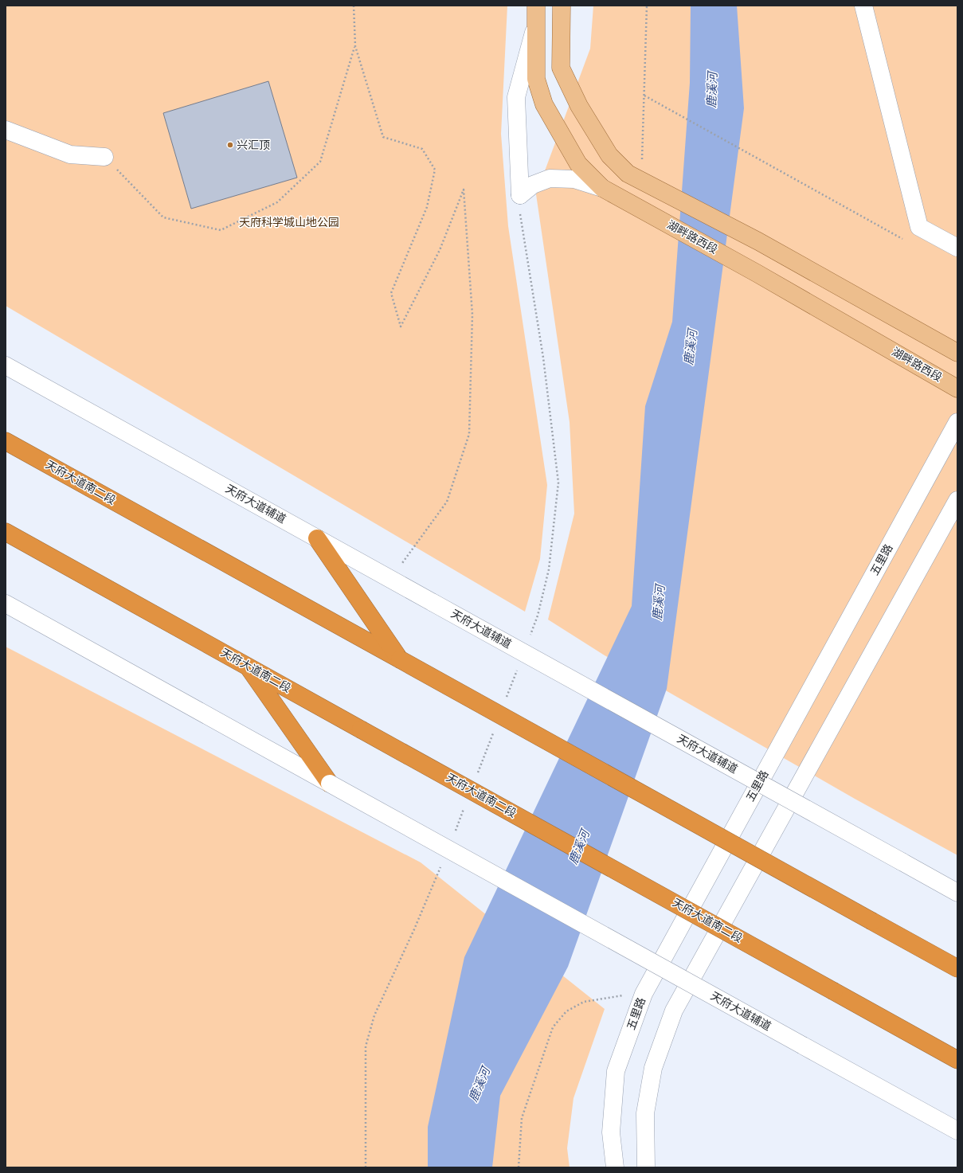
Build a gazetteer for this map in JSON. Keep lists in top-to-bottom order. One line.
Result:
{"streets":{"highway":["天府大道南二段"],"main road":["湖畔路西段"],"street":["天府大道辅道","五里路"]},"water":["鹿溪河"],"parks":["天府科学城山地公园"],"places":["兴汇顶"]}
